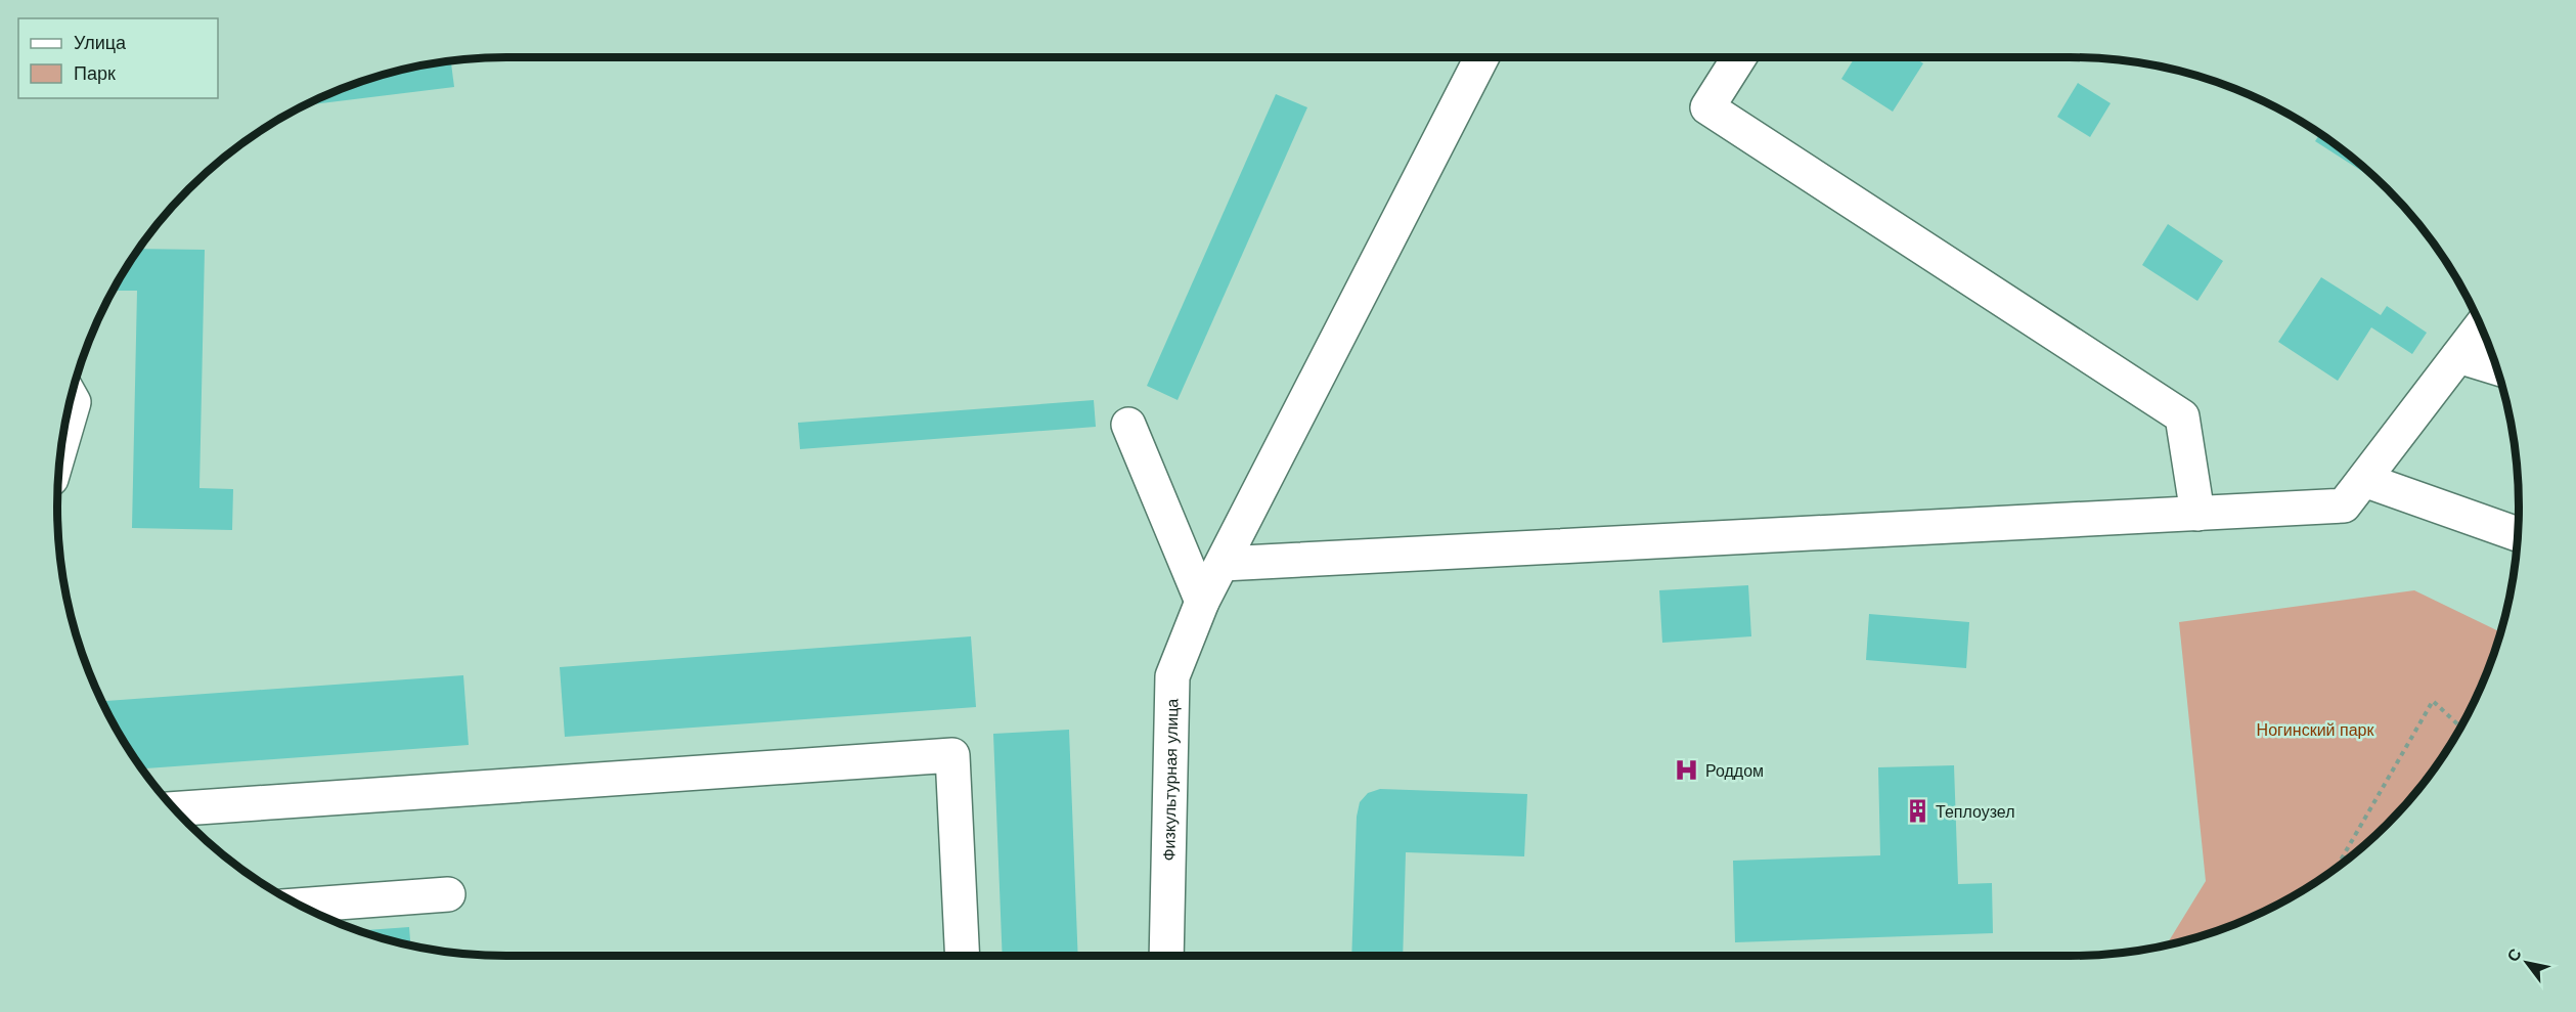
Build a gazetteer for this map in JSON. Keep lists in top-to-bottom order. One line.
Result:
{"streets":{"street":["Физкультурная улица"]},"parks":["Ногинский парк"],"places":{"hospital":["Роддом"],"building":["Теплоузел"]},"legend":["Улица","Парк"],"north":"top left"}
